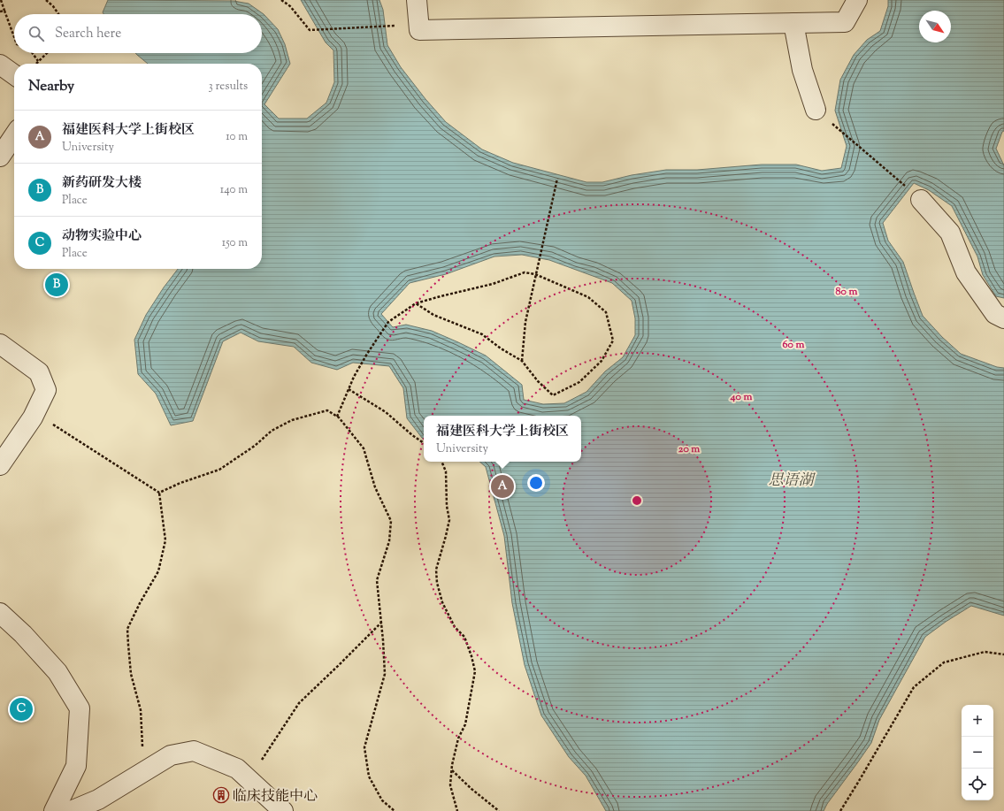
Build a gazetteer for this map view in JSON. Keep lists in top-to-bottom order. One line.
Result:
{"water":["思语湖"],"places":{"building":["临床技能中心"]},"north":"bottom right","page":{"search":"Search here","heading":["Nearby","3 results"],"list":[{"mark":"A","name":"福建医科大学上街校区","note":"University","value":"10 m"},{"mark":"B","name":"新药研发大楼","note":"Place","value":"140 m"},{"mark":"C","name":"动物实验中心","note":"Place","value":"150 m"}],"pins":["B","A","C"],"popup":["福建医科大学上街校区","University"],"map_buttons":["+","−"]},"rings":["80 m","60 m","40 m","20 m"]}
